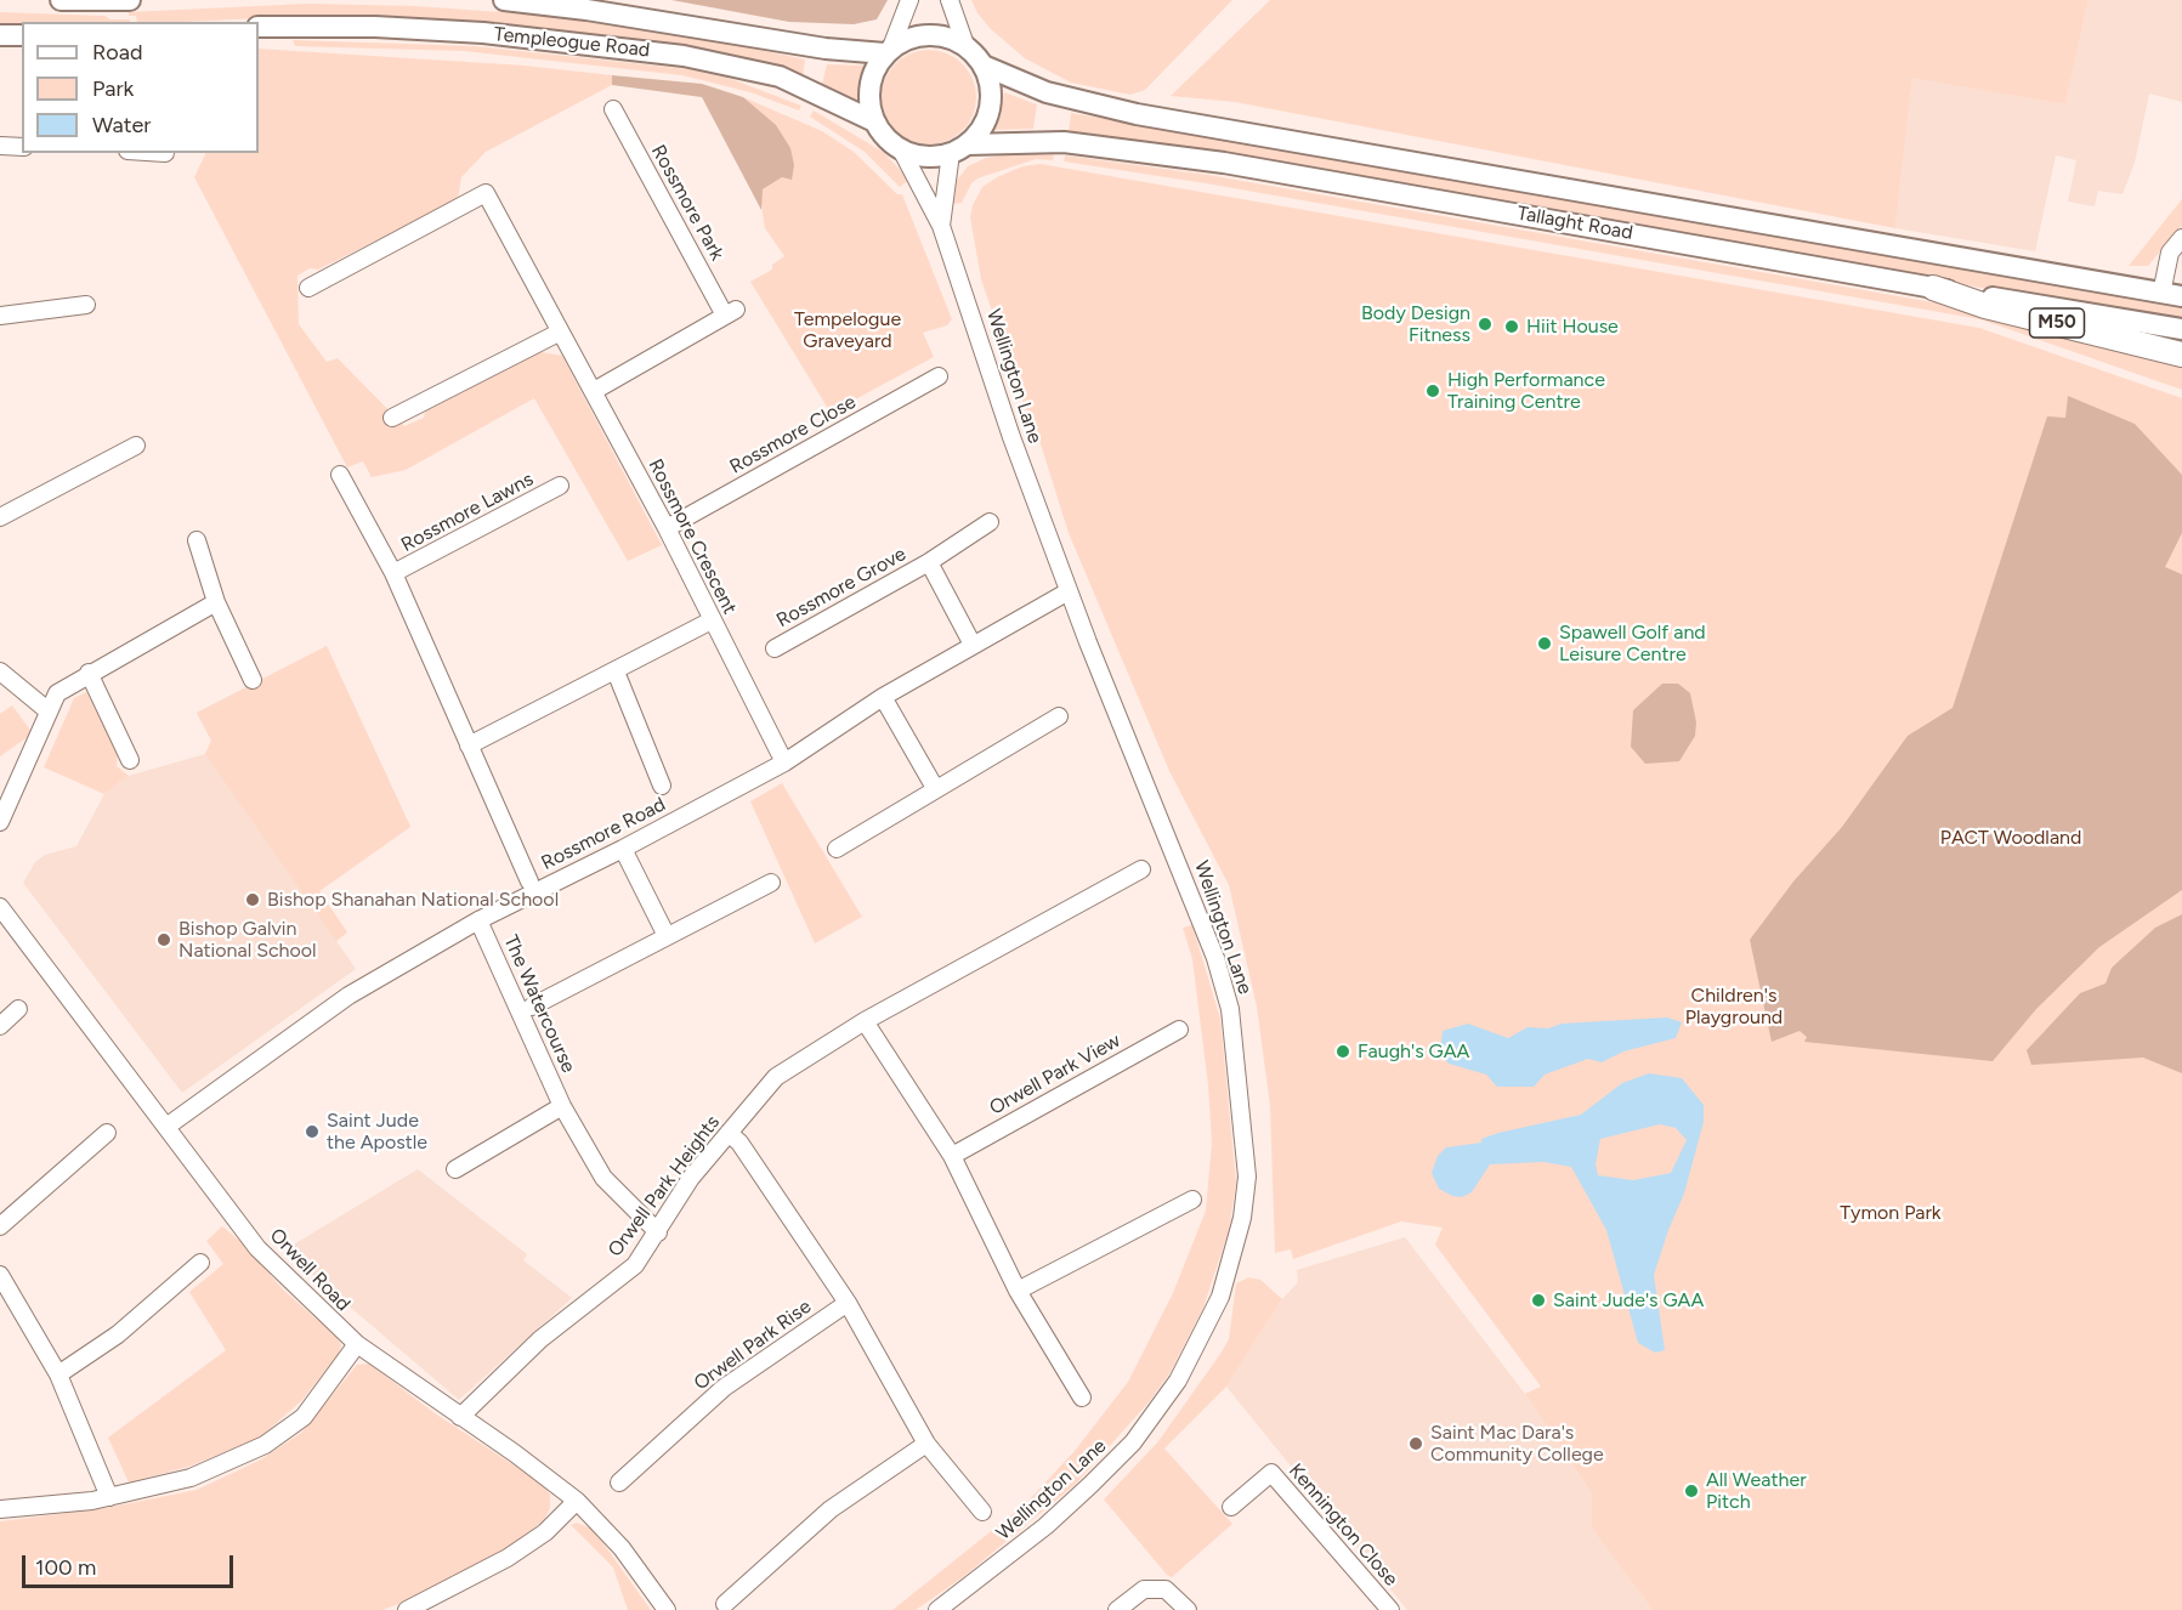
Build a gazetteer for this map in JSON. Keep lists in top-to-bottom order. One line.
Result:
{"streets":{"highway":["M50"],"main road":["Templeogue Road","Tallaght Road"],"street":["Rossmore Park","Wellington Lane","Rossmore Close","Rossmore Lawns","Rossmore Crescent","Rossmore Grove","Rossmore Road","The Watercourse","Orwell Park View","Orwell Park Heights","Orwell Road","Orwell Park Rise","Kennington Close"]},"crossings":[["Templeogue Road","Tallaght Road"],["Templeogue Road","Wellington Lane"],["Rossmore Park","Rossmore Crescent"],["Tallaght Road","M50"],["Tallaght Road","Wellington Lane"],["Wellington Lane","Rossmore Road"],["Rossmore Close","Rossmore Crescent"],["Rossmore Crescent","Rossmore Road"],["Rossmore Grove","Rossmore Road"],["Rossmore Road","The Watercourse"],["Rossmore Road","Orwell Road"],["The Watercourse","Orwell Park Heights"],["Orwell Park Heights","Orwell Road"]],"parks":["Tempelogue Graveyard","PACT Woodland","Children's Playground","Tymon Park"],"places":["Body Design Fitness","Hiit House","High Performance Training Centre","Spawell Golf and Leisure Centre","Bishop Shanahan National School","Bishop Galvin National School","Faugh's GAA","Saint Jude the Apostle","Saint Jude's GAA","Saint Mac Dara's Community College","All Weather Pitch"],"legend":["Road","Park","Water"],"scale_bar":"100 m"}
